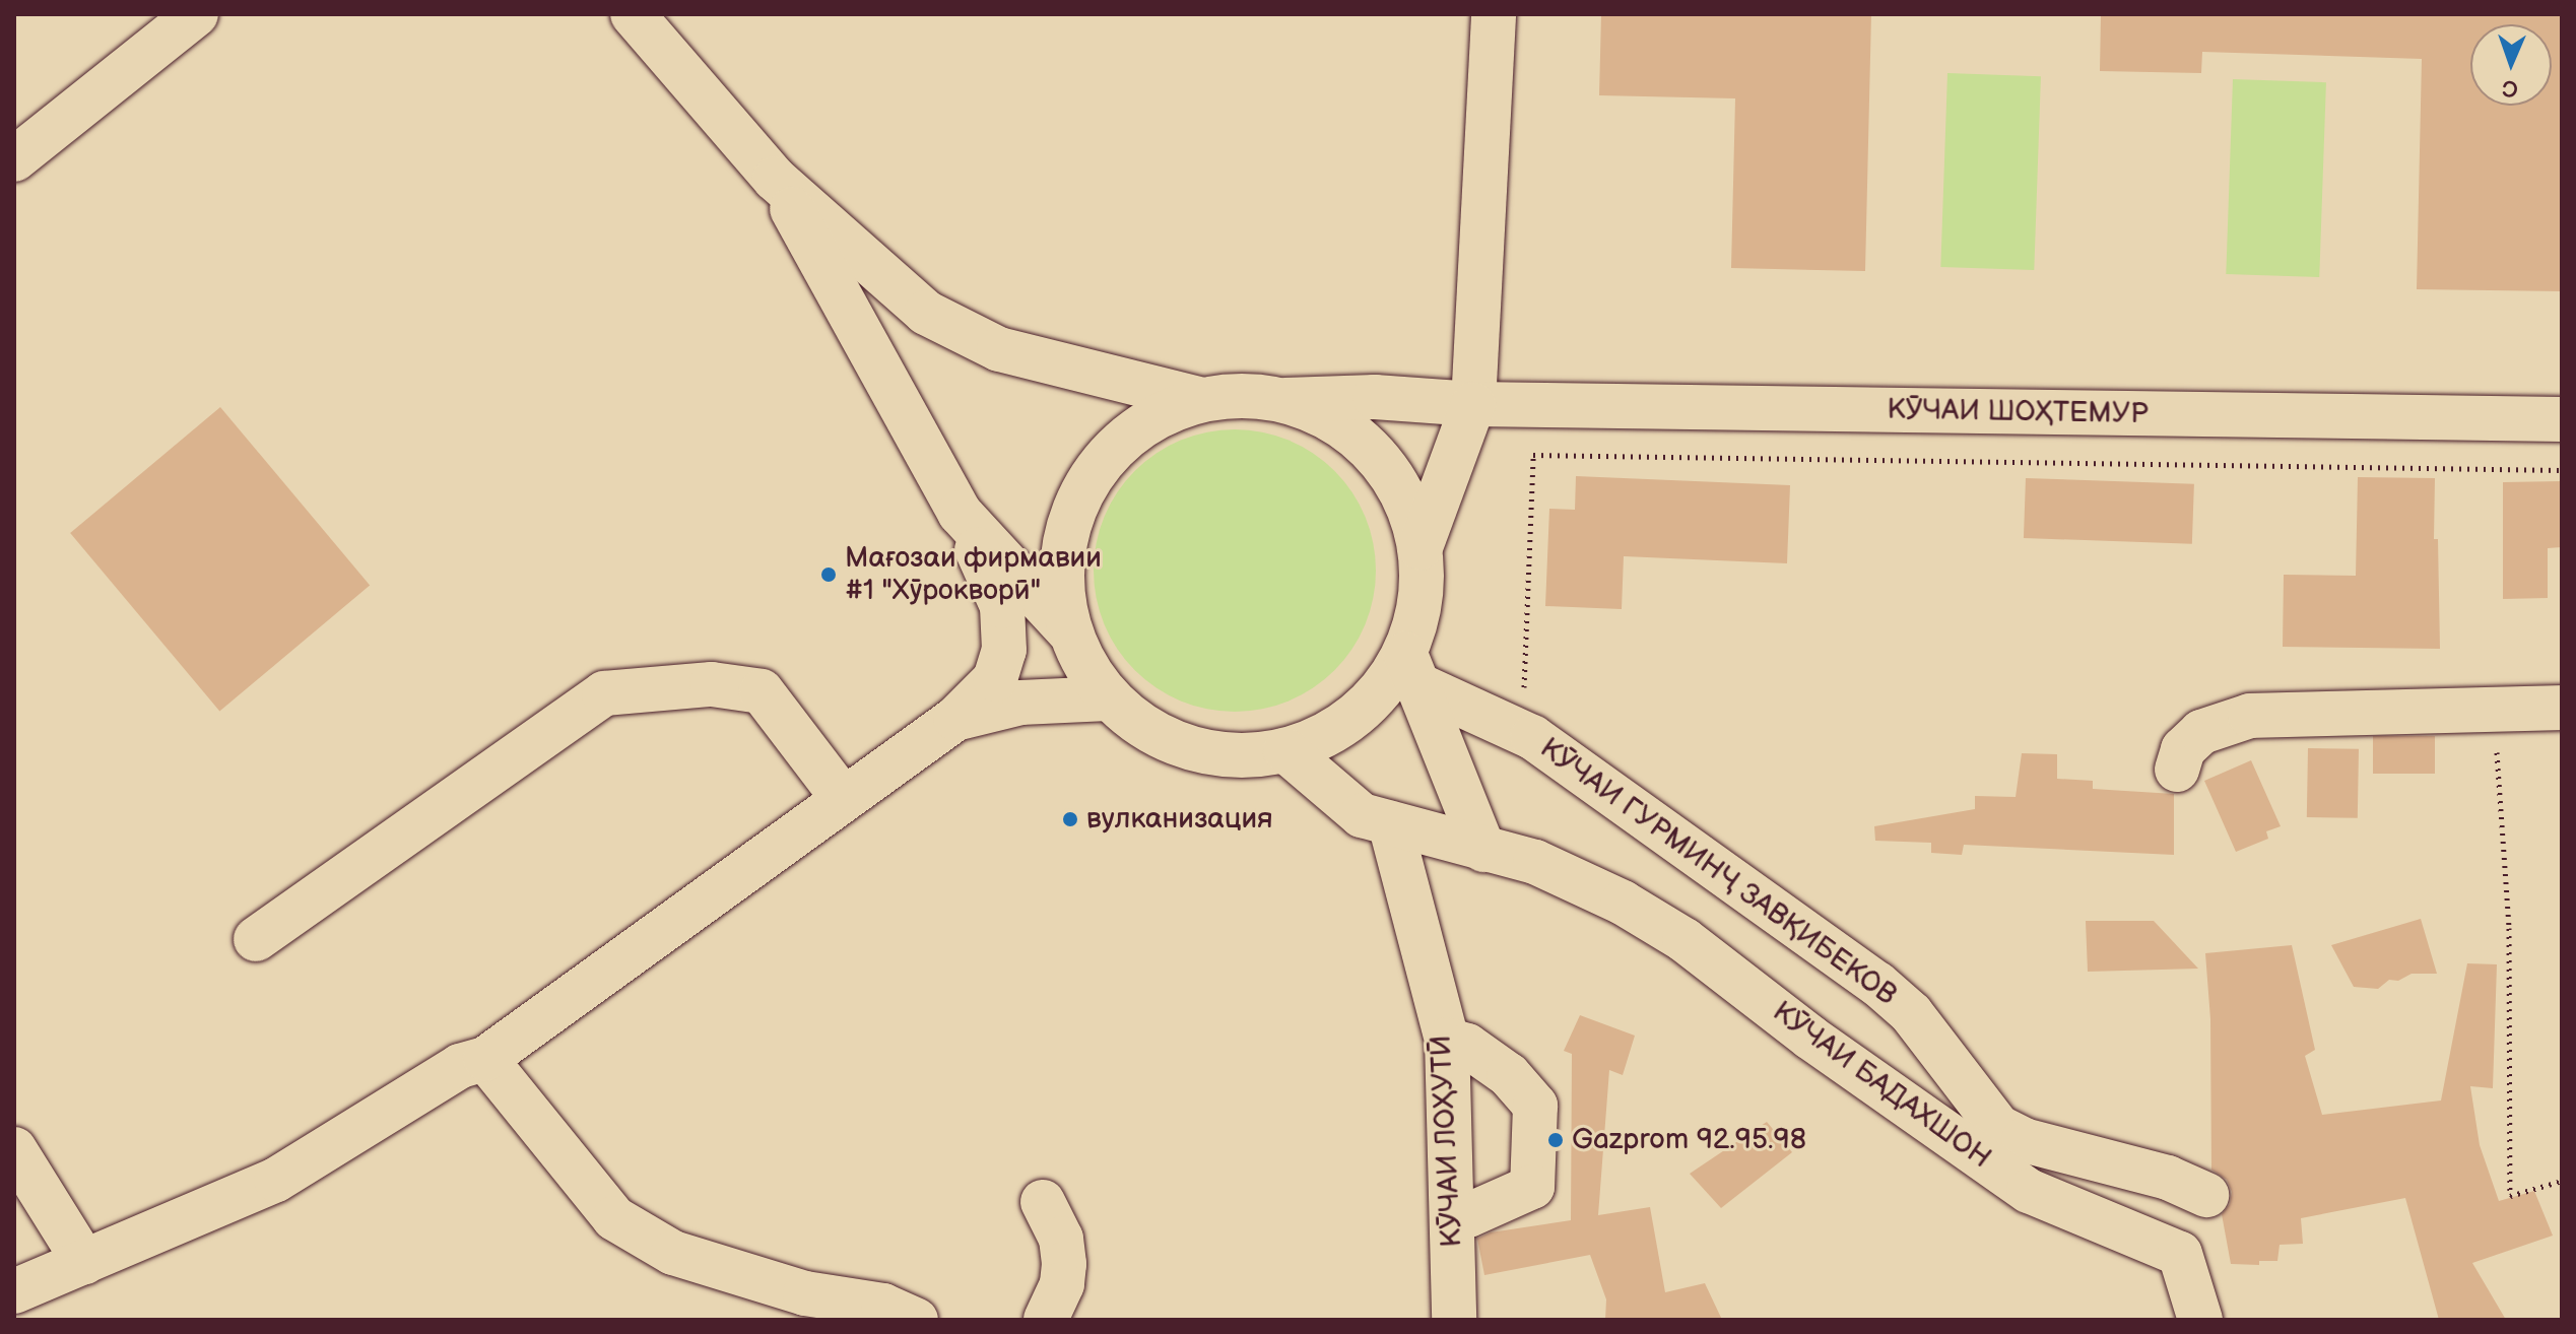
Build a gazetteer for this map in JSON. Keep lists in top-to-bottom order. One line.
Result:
{"streets":{"main road":["КӮЧАИ ШОҲТЕМУР","КӮЧАИ ГУРМИНҶ ЗАВҚИБЕКОВ","КӮЧАИ БАДАХШОН","КӮЧАИ ЛОҲУТӢ"]},"places":["Мағозаи фирмавии #1 \"Хӯрокворӣ\"","вулканизация","Gazprom 92.95.98"],"north":"bottom"}
